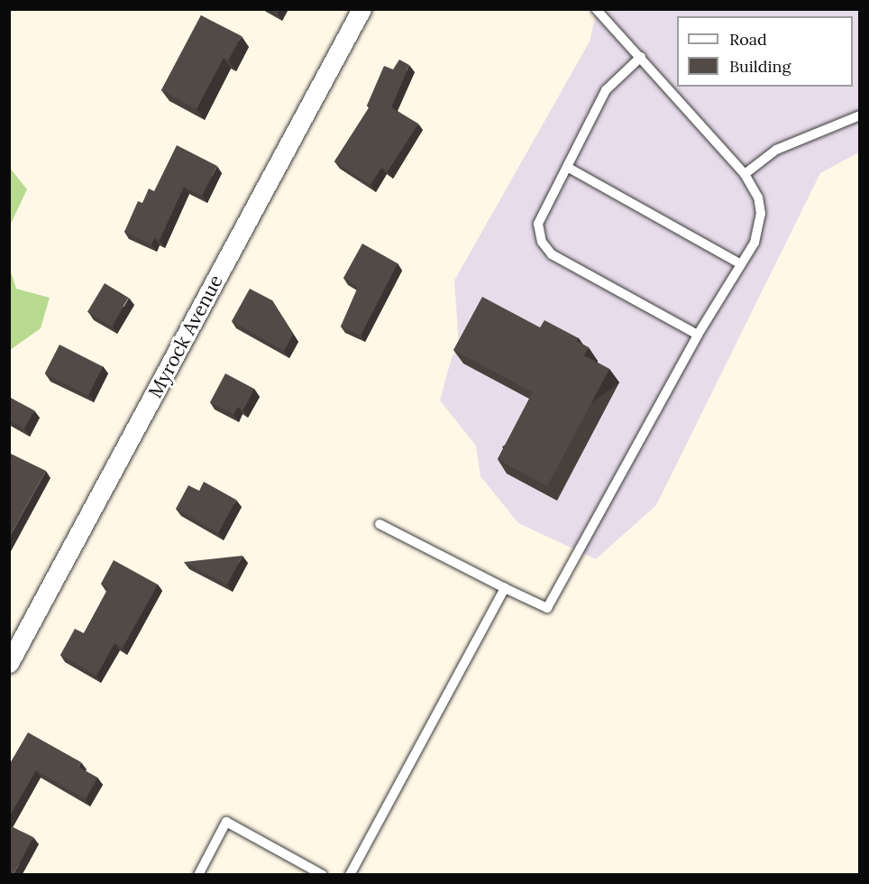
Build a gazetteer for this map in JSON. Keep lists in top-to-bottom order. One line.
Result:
{"streets":{"street":["Myrock Avenue"]},"legend":["Road","Building"]}
